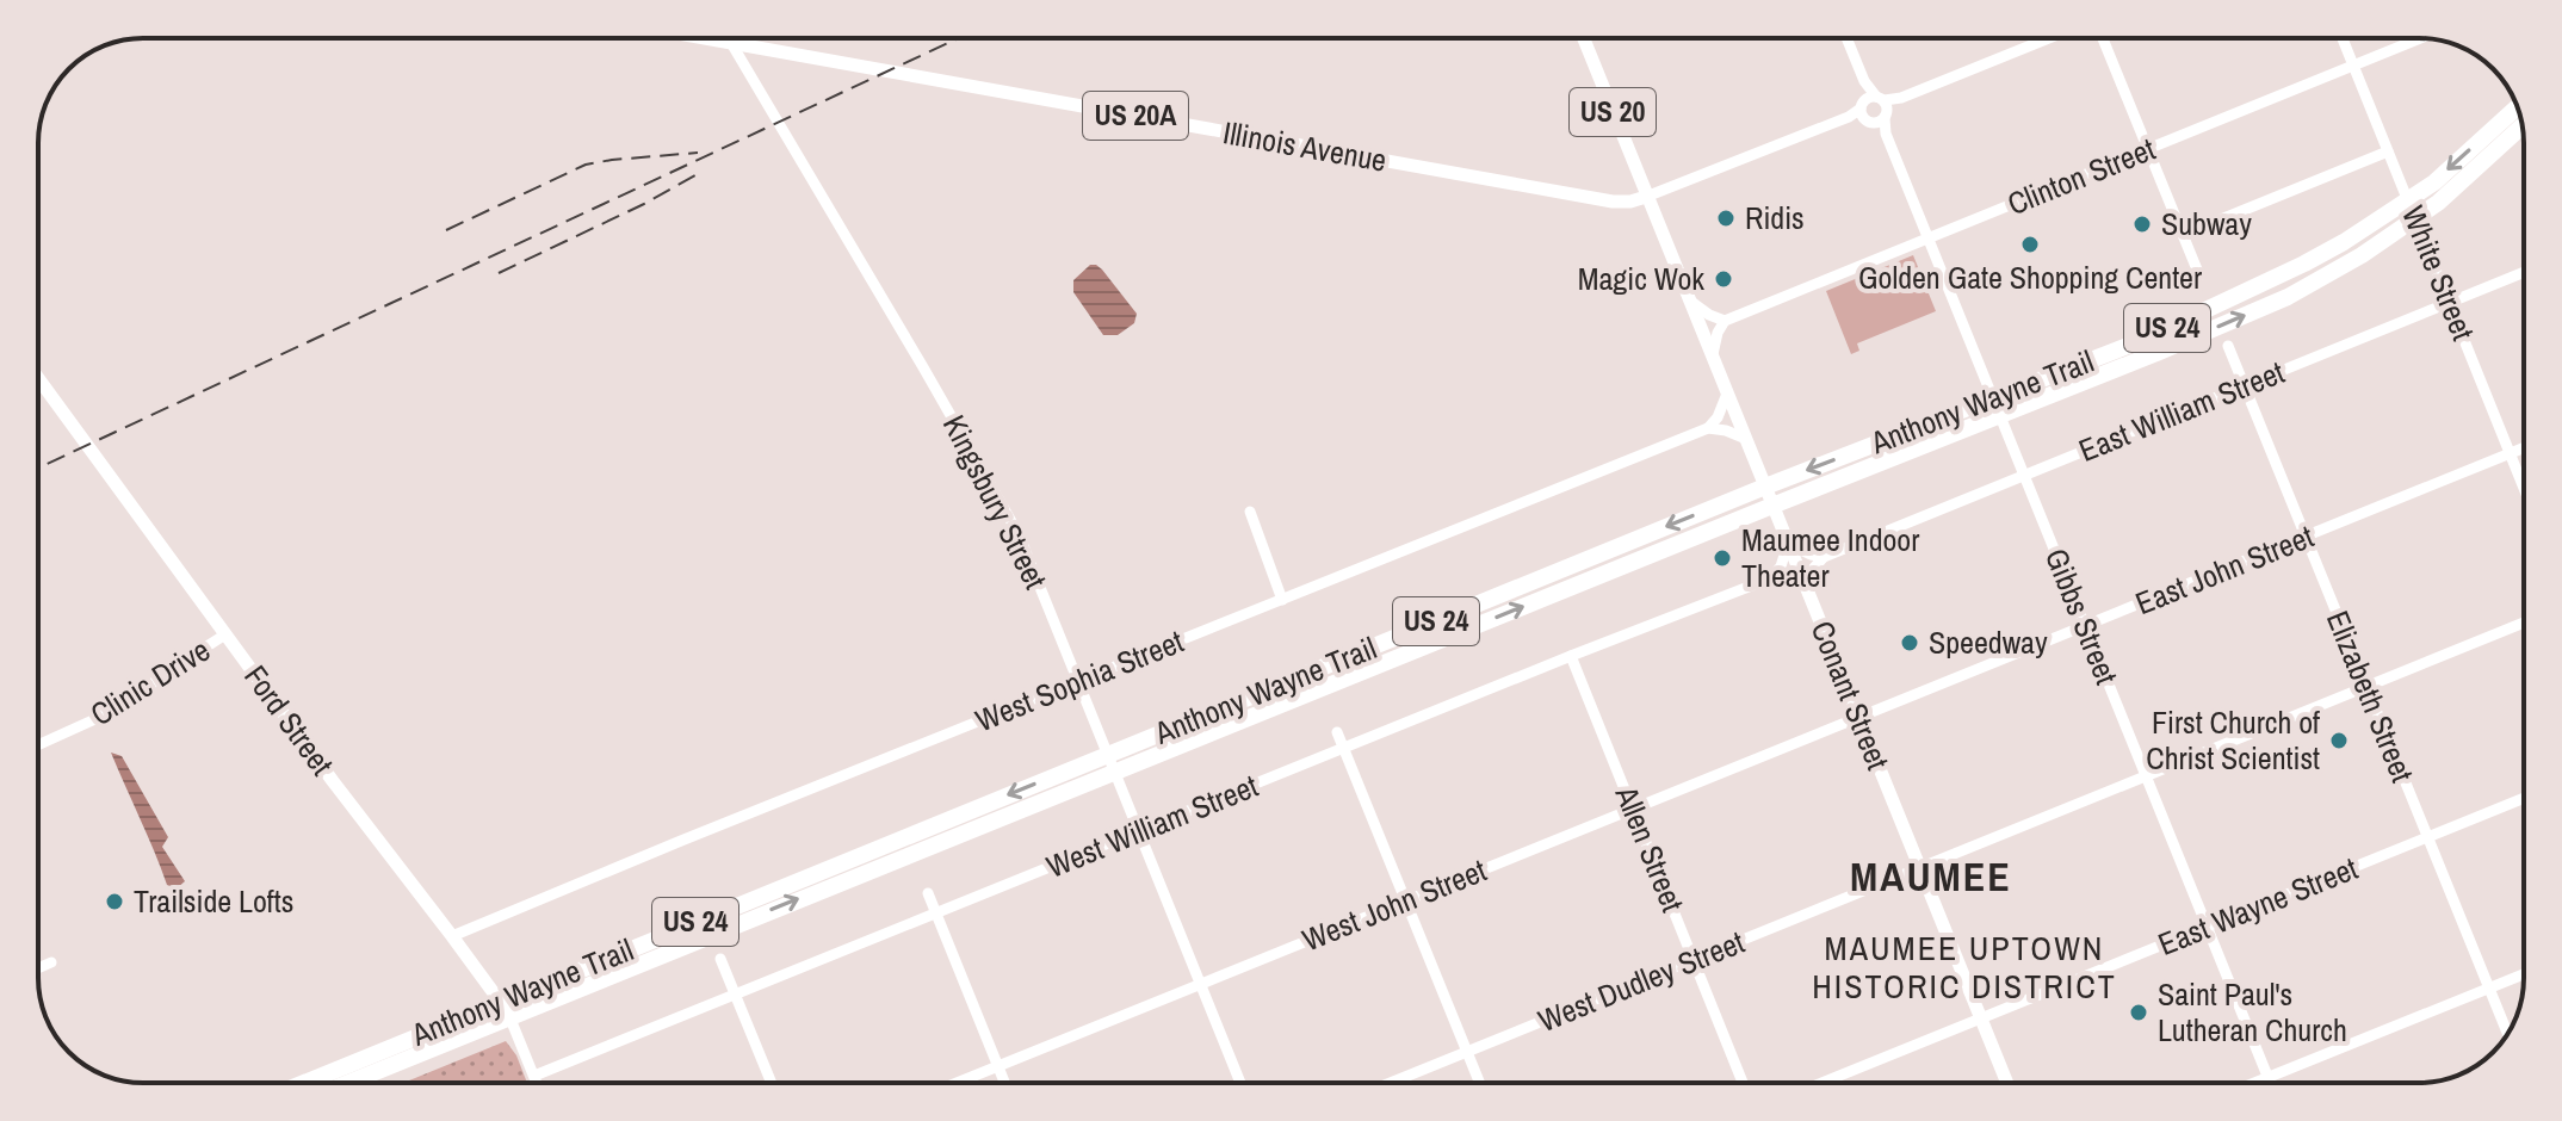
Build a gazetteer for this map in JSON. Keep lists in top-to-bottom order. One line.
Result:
{"streets":{"highway":["US 24","Anthony Wayne Trail"],"main road":["US 20","US 20A","Illinois Avenue","Conant Street","Ford Street"],"street":["Clinton Street","White Street","East William Street","Kingsbury Street","East John Street","Gibbs Street","West Sophia Street","Clinic Drive","Elizabeth Street","West William Street","Allen Street","West John Street","East Wayne Street","West Dudley Street"]},"crossings":[["Illinois Avenue","Kingsbury Street"],["Illinois Avenue","Conant Street"],["Clinton Street","White Street"],["Clinton Street","Gibbs Street"],["White Street","Anthony Wayne Trail"],["White Street","East William Street"],["White Street","East John Street"],["Anthony Wayne Trail","Kingsbury Street"],["Anthony Wayne Trail","Gibbs Street"],["Anthony Wayne Trail","Conant Street"],["Anthony Wayne Trail","Ford Street"],["East William Street","Gibbs Street"],["East William Street","Elizabeth Street"],["Kingsbury Street","West Sophia Street"],["Kingsbury Street","West William Street"],["Kingsbury Street","West John Street"],["East John Street","Gibbs Street"],["East John Street","Conant Street"],["East John Street","Elizabeth Street"],["East John Street","West John Street"],["Gibbs Street","East Wayne Street"],["Gibbs Street","West Dudley Street"],["West Sophia Street","Ford Street"],["Clinic Drive","Ford Street"],["Conant Street","West John Street"],["Conant Street","East Wayne Street"],["Conant Street","West Dudley Street"],["Elizabeth Street","East Wayne Street"],["Elizabeth Street","West Dudley Street"],["Ford Street","West William Street"],["West William Street","Allen Street"],["Allen Street","West John Street"],["Allen Street","West Dudley Street"]],"districts":["MAUMEE","MAUMEE UPTOWN HISTORIC DISTRICT"],"places":["Ridis","Subway","Golden Gate Shopping Center","Magic Wok","Maumee Indoor Theater","Speedway","First Church of Christ Scientist","Trailside Lofts","Saint Paul's Lutheran Church"]}
